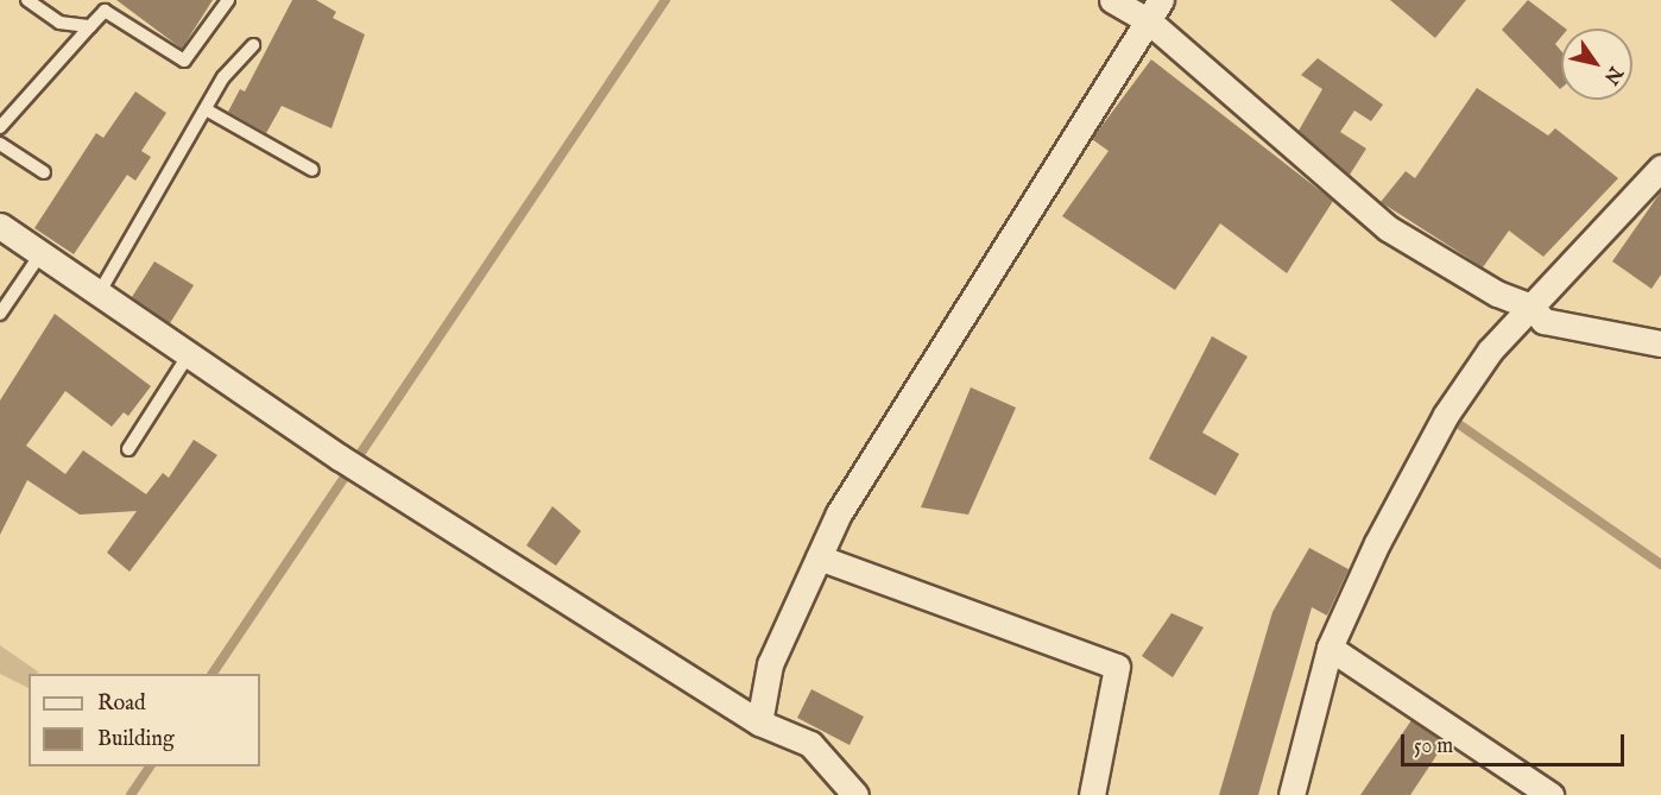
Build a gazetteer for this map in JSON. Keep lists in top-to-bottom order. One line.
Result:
{"legend":["Road","Building"],"scale_bar":"50 m","north":"bottom right"}
